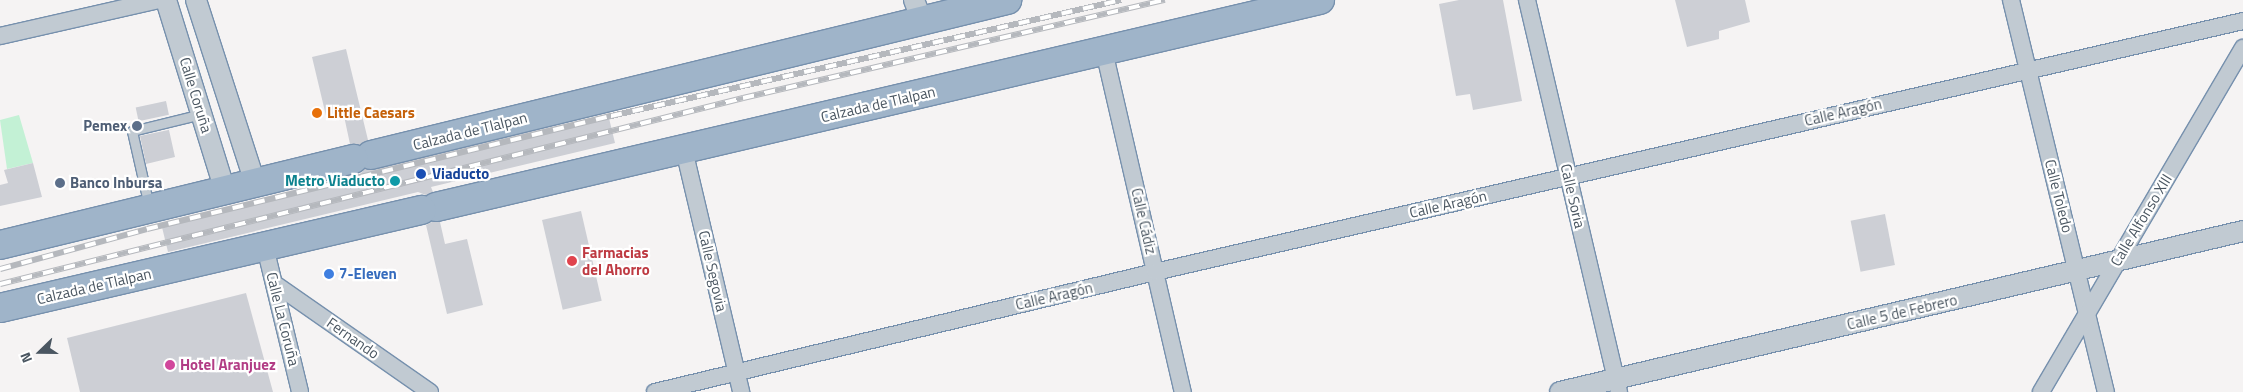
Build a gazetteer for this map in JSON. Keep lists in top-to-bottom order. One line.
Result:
{"streets":{"highway":["Calzada de Tlalpan"],"street":["Calle Coruña","Calle Aragón","Calle Soria","Calle Toledo","Calle Alfonso XIII","Calle Cádiz","Calle Segovia","Calle 5 de Febrero","Calle La Coruña","Fernando"]},"crossings":[["Calle Coruña","Calzada de Tlalpan"],["Calzada de Tlalpan","Calle Cádiz"],["Calzada de Tlalpan","Calle Segovia"],["Calzada de Tlalpan","Calle La Coruña"],["Calle Aragón","Calle Soria"],["Calle Aragón","Calle Toledo"],["Calle Aragón","Calle Cádiz"],["Calle Aragón","Calle Segovia"],["Calle Soria","Calle 5 de Febrero"],["Calle Toledo","Calle Alfonso XIII"],["Calle Toledo","Calle 5 de Febrero"],["Calle Alfonso XIII","Calle 5 de Febrero"],["Calle La Coruña","Fernando"]],"places":["Little Caesars","Pemex","Viaducto","Metro Viaducto","Banco Inbursa","Farmacias del Ahorro","7-Eleven","Hotel Aranjuez"],"north":"left"}
